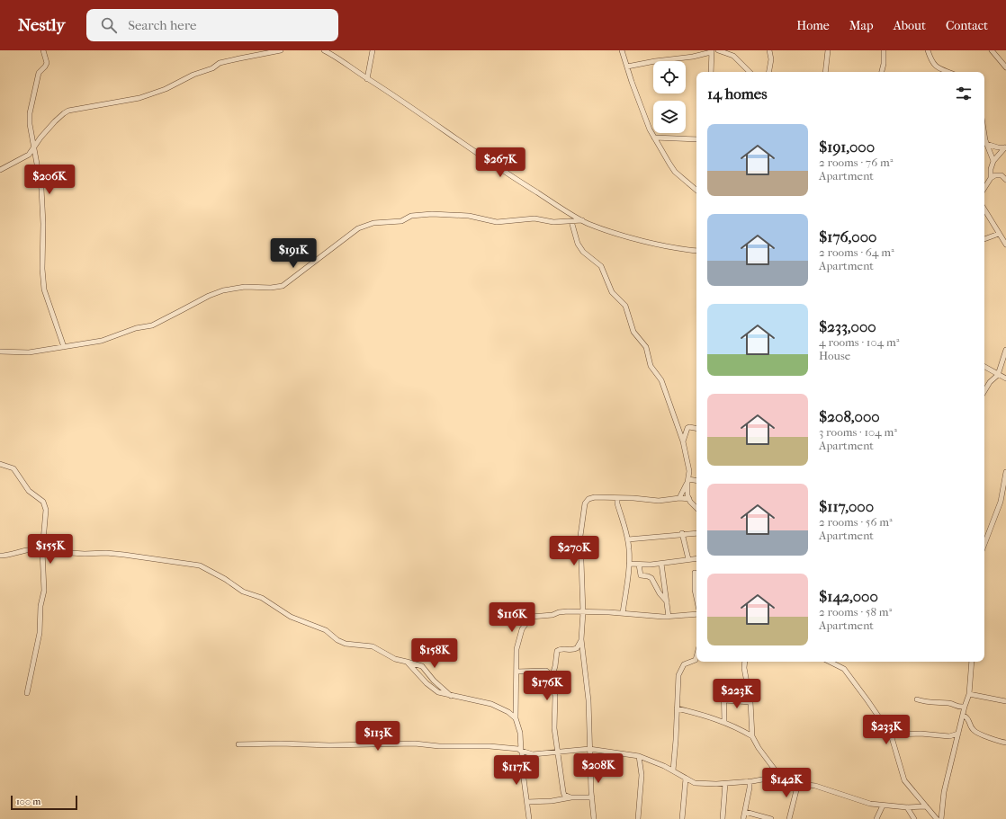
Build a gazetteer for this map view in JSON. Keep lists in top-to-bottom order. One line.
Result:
{"scale_bar":"100 m","page":{"header":"Nestly","search":"Search here","nav":["Home","Map","About","Contact"],"heading":"14 homes","list":[{"name":"$191,000","note":"2 rooms · 76 m² · Apartment"},{"name":"$176,000","note":"2 rooms · 64 m² · Apartment"},{"name":"$233,000","note":"4 rooms · 104 m² · House"},{"name":"$208,000","note":"3 rooms · 104 m² · Apartment"},{"name":"$117,000","note":"2 rooms · 56 m² · Apartment"},{"name":"$142,000","note":"2 rooms · 58 m² · Apartment"}],"price":["$267K","$206K","$191K","$155K","$270K","$116K","$158K","$176K","$223K","$233K","$113K","$208K","$117K","$142K"],"scale":"100 m"}}
